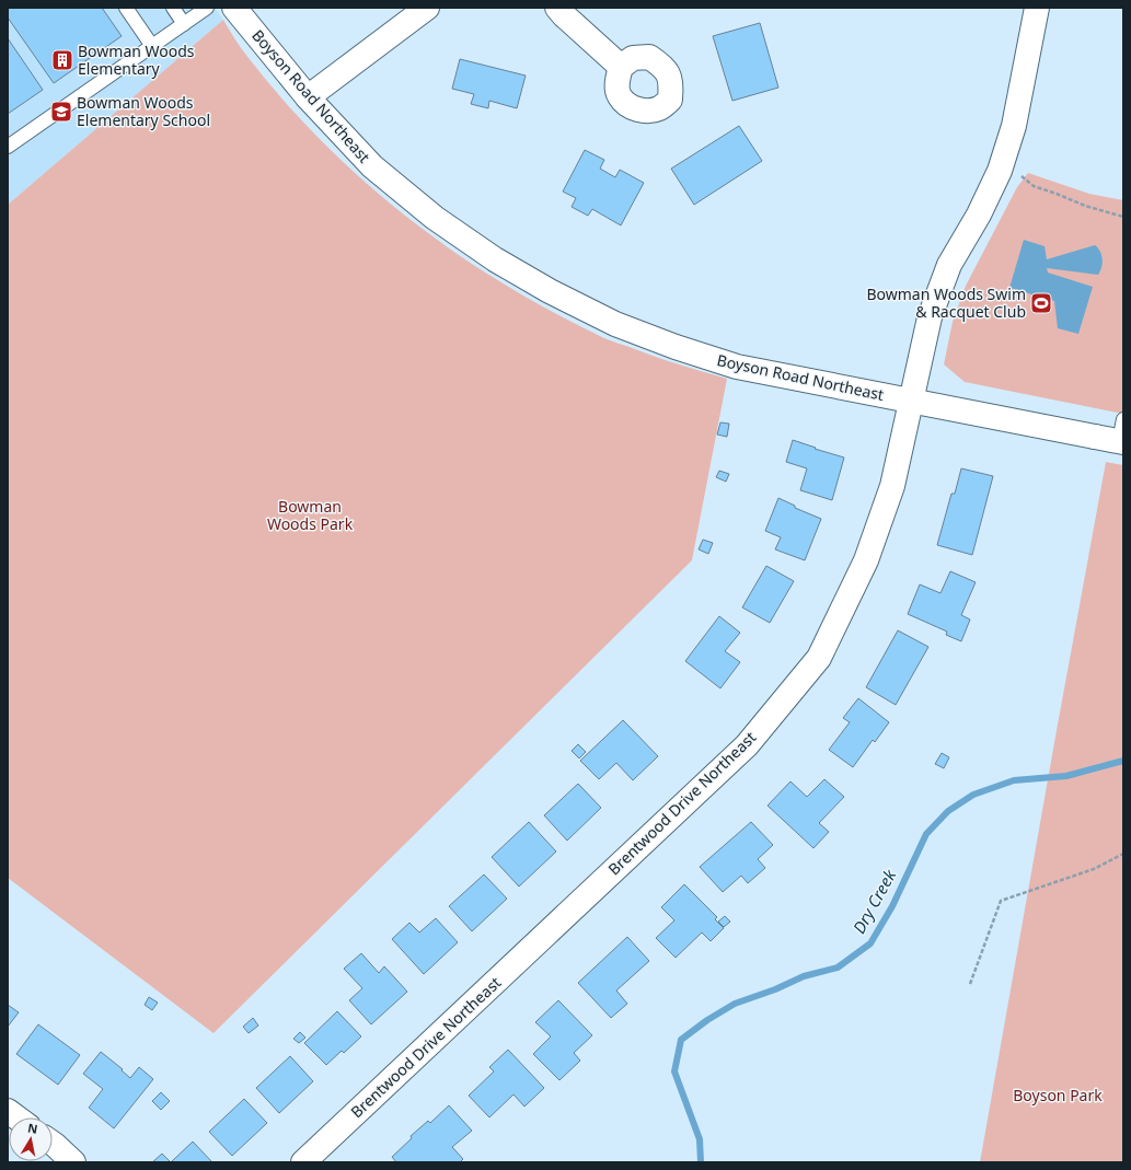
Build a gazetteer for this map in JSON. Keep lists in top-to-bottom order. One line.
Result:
{"streets":{"street":["Boyson Road Northeast","Brentwood Drive Northeast"]},"crossings":[["Boyson Road Northeast","Brentwood Drive Northeast"]],"water":["Dry Creek"],"parks":["Bowman Woods Park","Boyson Park"],"places":{"building":["Bowman Woods Elementary"],"school or university":["Bowman Woods Elementary School"],"sports":["Bowman Woods Swim & Racquet Club"]},"north":"top"}
